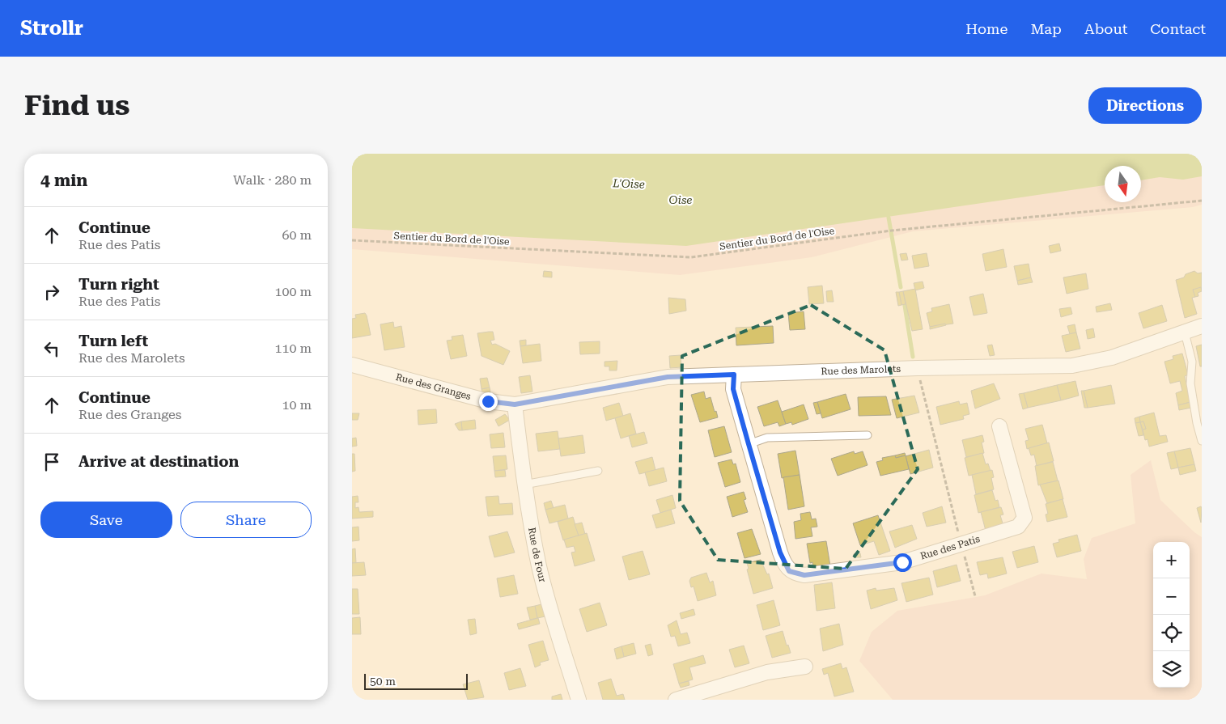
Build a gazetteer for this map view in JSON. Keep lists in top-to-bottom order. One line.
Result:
{"streets":{"street":["Rue des Marolets","Rue des Granges","Rue des Patis","Rue de Four"],"path":["Sentier du Bord de l'Oise"]},"crossings":[["Rue des Marolets","Rue des Granges"],["Rue des Marolets","Rue des Patis"],["Rue des Marolets","Rue de Four"],["Rue des Granges","Rue de Four"]],"water":["L'Oise","Oise"],"scale_bar":"50 m","north":"bottom","page":{"header":"Strollr","nav":["Home","Map","About","Contact"],"buttons":["Directions",["Save","Share"]],"title":"Find us","heading":["4 min","Walk · 280 m"],"list":[["Continue","Rue des Patis","60 m"],["Turn right","Rue des Patis","100 m"],["Turn left","Rue des Marolets","110 m"],["Continue","Rue des Granges","10 m"],"Arrive at destination"],"map_buttons":["+","−"],"scale":"50 m"}}
